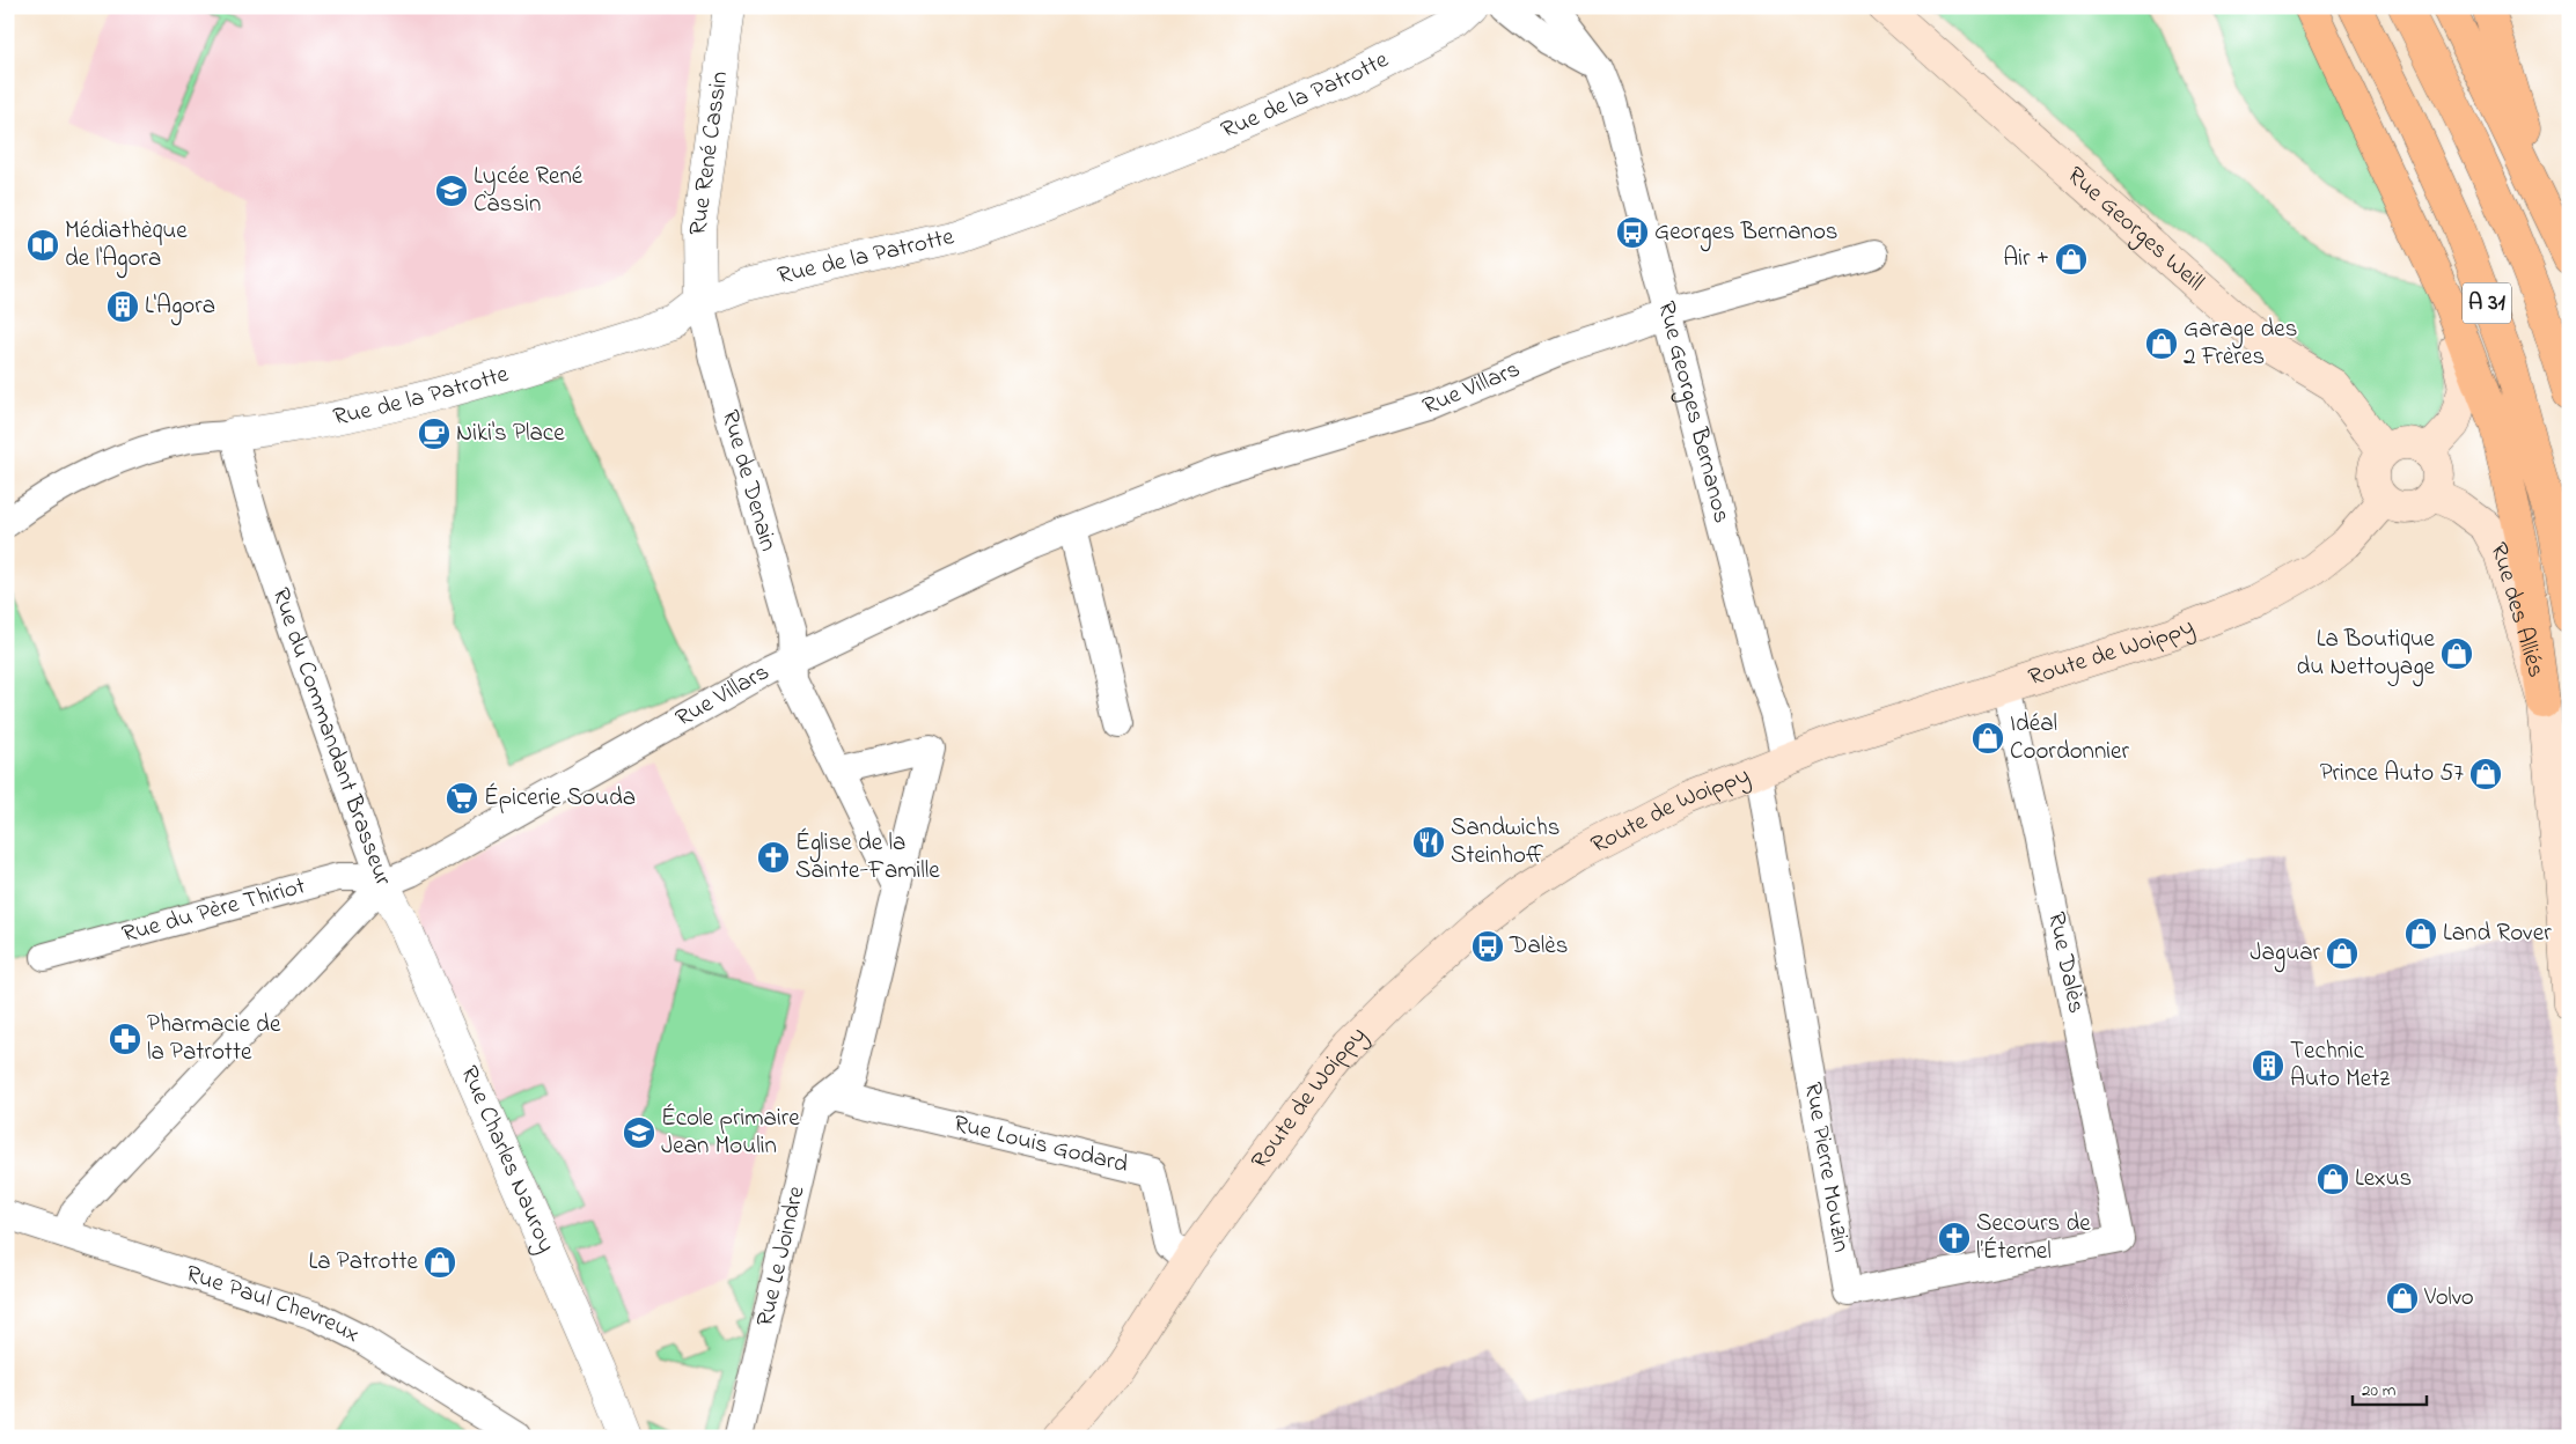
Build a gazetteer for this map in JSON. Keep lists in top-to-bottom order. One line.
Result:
{"streets":{"highway":["A 31"],"main road":["Rue Georges Weill","Rue des Alliés","Route de Woippy"],"street":["Rue de la Patrotte","Rue René Cassin","Rue Villars","Rue Georges Bernanos","Rue de Denain","Rue du Commandant Brasseur","Rue du Père Thiriot","Rue Dalès","Rue Louis Godard","Rue Charles Nauroy","Rue Pierre Mouzin","Rue Le Joindre","Rue Paul Chevreux"]},"crossings":[["Rue de la Patrotte","Rue René Cassin"],["Rue de la Patrotte","Rue de Denain"],["Rue de la Patrotte","Rue du Commandant Brasseur"],["Rue René Cassin","Rue de Denain"],["Rue Georges Weill","Rue des Alliés"],["Rue Georges Weill","Route de Woippy"],["Rue Villars","Rue Georges Bernanos"],["Rue Villars","Rue de Denain"],["Rue Villars","Rue du Commandant Brasseur"],["Rue Villars","Rue du Père Thiriot"],["Rue Villars","Rue Charles Nauroy"],["Rue Georges Bernanos","Route de Woippy"],["Rue Georges Bernanos","Rue Pierre Mouzin"],["Rue des Alliés","Route de Woippy"],["Route de Woippy","Rue Dalès"],["Route de Woippy","Rue Louis Godard"],["Route de Woippy","Rue Pierre Mouzin"],["Rue du Commandant Brasseur","Rue du Père Thiriot"],["Rue du Commandant Brasseur","Rue Charles Nauroy"],["Rue du Commandant Brasseur","Rue Paul Chevreux"],["Rue du Père Thiriot","Rue Charles Nauroy"],["Rue Dalès","Rue Pierre Mouzin"],["Rue Louis Godard","Rue Le Joindre"]],"places":{"school or university":["Lycée René Cassin","École primaire Jean Moulin"],"bus stop":["Georges Bernanos","Dalès"],"library":["Médiathèque de l'Agora"],"shop":["Air +","Garage des 2 Frères","La Boutique du Nettoyage","Idéal Coordonnier","Prince Auto 57","Land Rover","Jaguar","Lexus","La Patrotte","Volvo"],"building":["L'Agora","Technic Auto Metz"],"cafe":["Niki's Place"],"supermarket":["Épicerie Souda"],"restaurant":["Sandwichs Steinhoff"],"church":["Église de la Sainte-Famille","Secours de l’Éternel"],"pharmacy":["Pharmacie de la Patrotte"]},"scale_bar":"20 m"}
